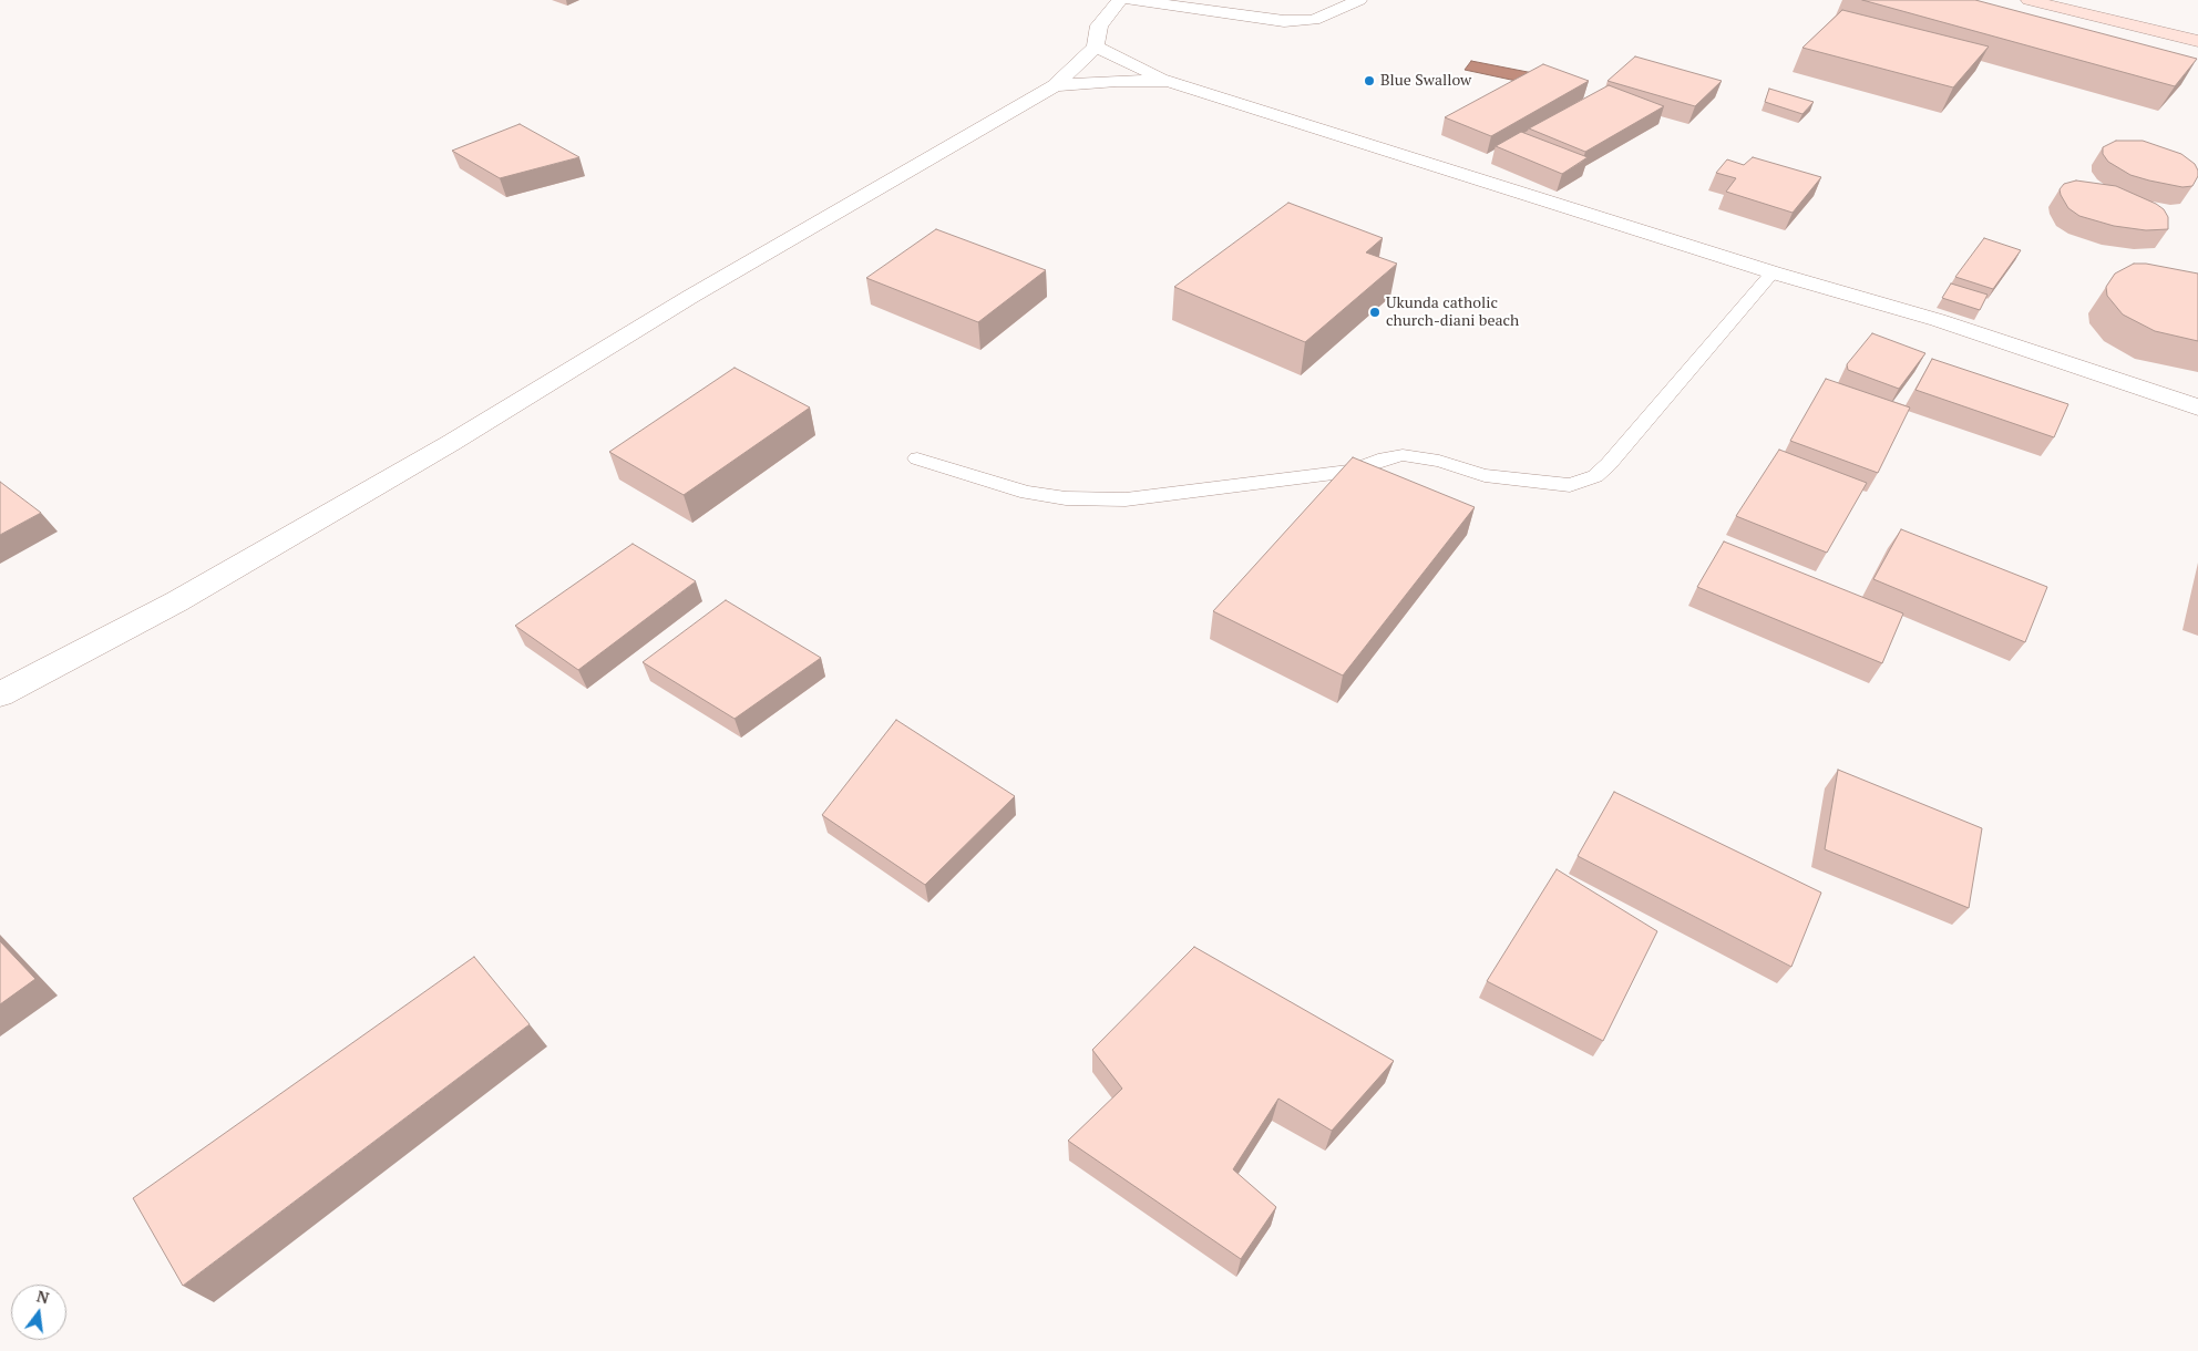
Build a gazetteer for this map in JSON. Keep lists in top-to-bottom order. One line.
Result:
{"places":["Blue Swallow","Ukunda catholic church-diani beach"],"north":"top"}
